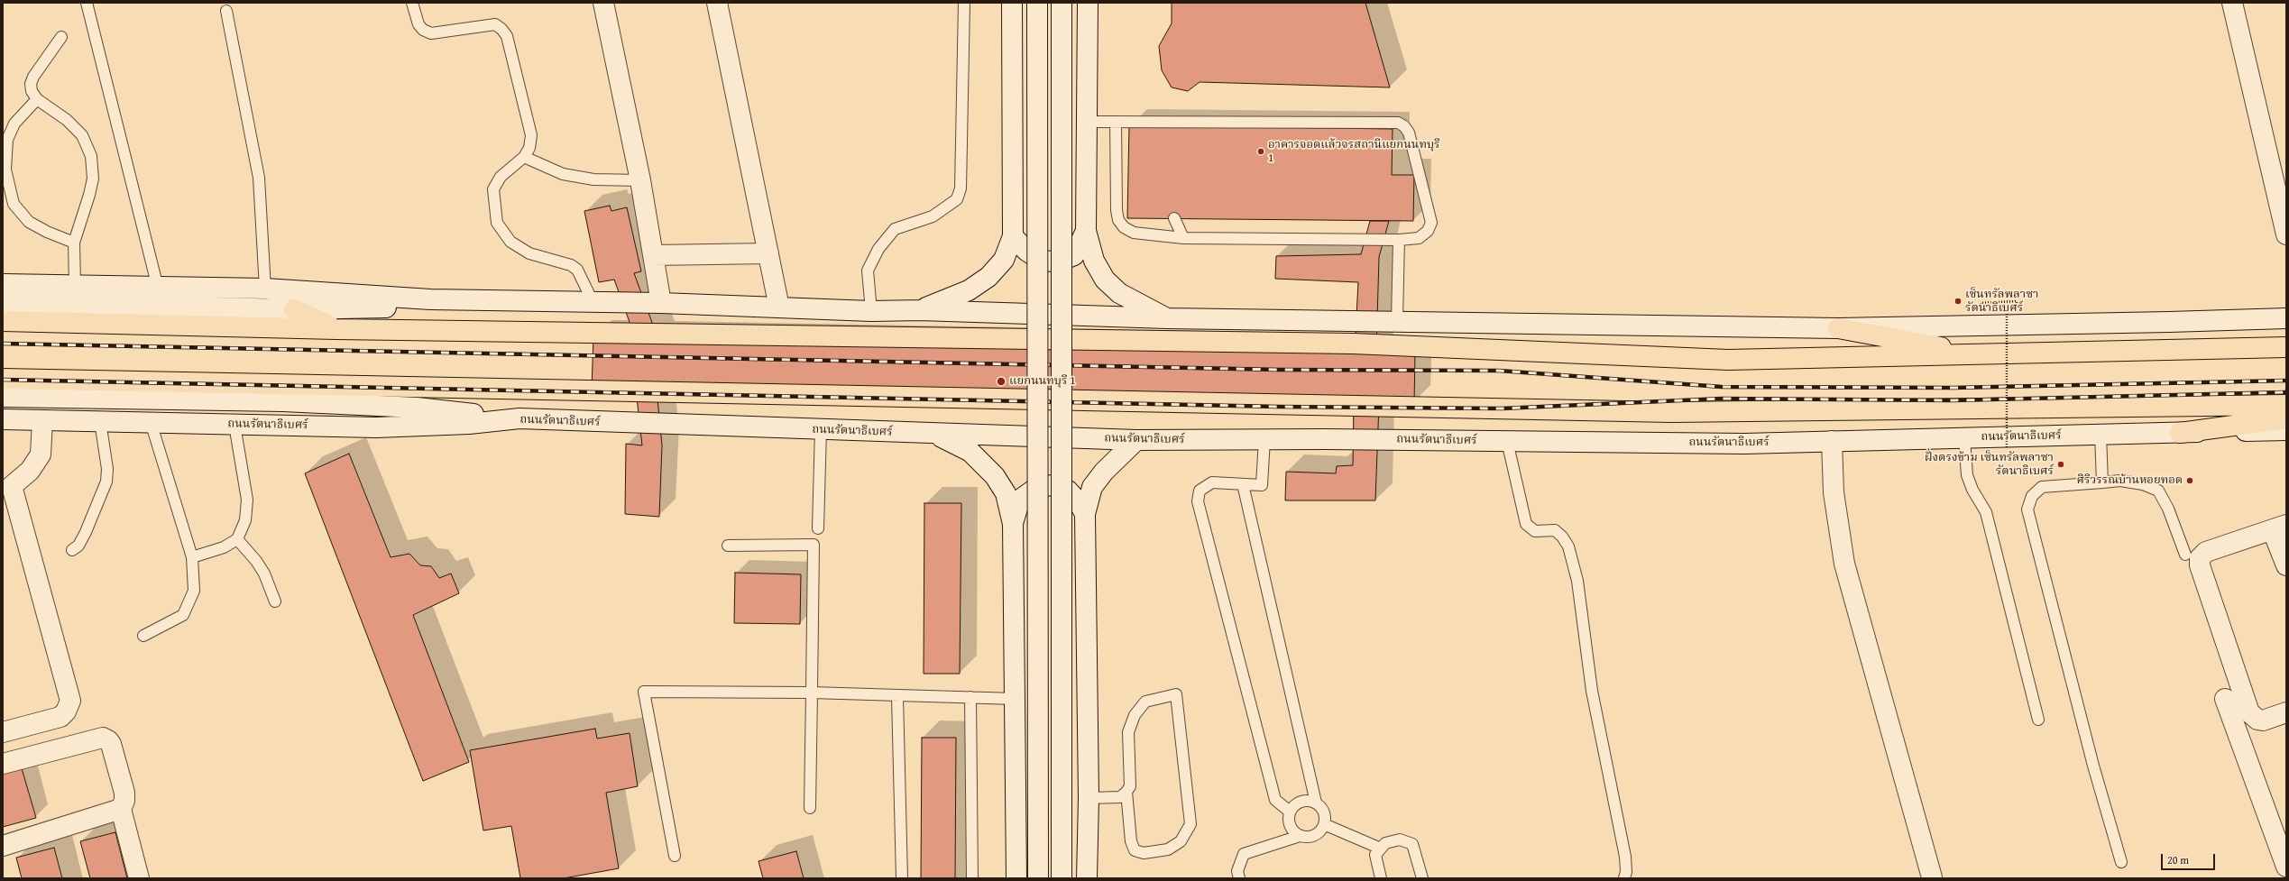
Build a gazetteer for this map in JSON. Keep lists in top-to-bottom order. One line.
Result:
{"streets":{"main road":["ถนนรัตนาธิเบศร์"]},"places":["อาคารจอดแล้วจรสถานีแยกนนทบุรี 1","เซ็นทรัลพลาซา รัตนาธิเบศร์","แยกนนทบุรี 1","ฝั่งตรงข้าม เซ็นทรัลพลาซา รัตนาธิเบศร์","ศิริวรรณบ้านหอยทอด"],"scale_bar":"20 m"}
